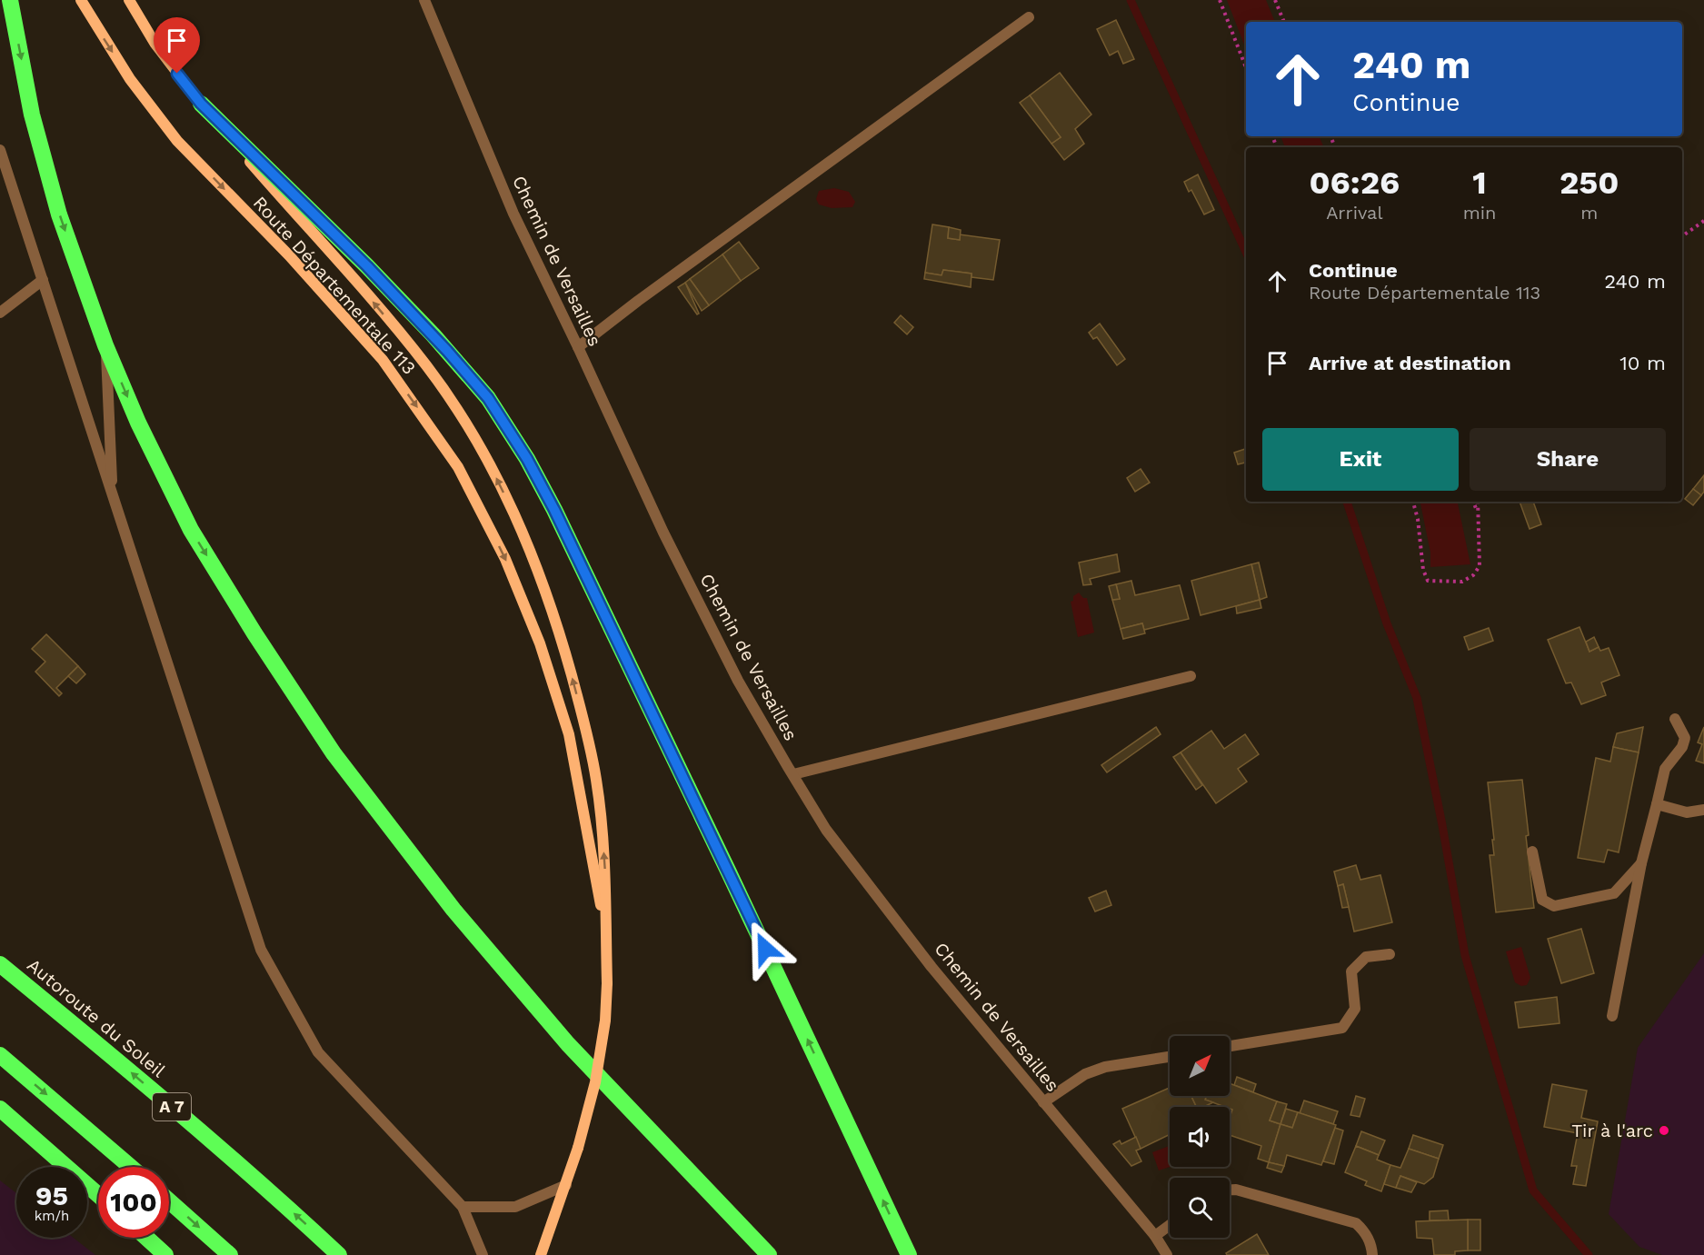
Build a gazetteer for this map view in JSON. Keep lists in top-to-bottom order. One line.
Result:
{"streets":{"highway":["Autoroute du Soleil","A 7"],"main road":["Route Départementale 113"],"street":["Chemin de Versailles"]},"places":["Tir à l'arc"],"north":"top right","page":{"turn":["240 m","Continue"],"eta":["06:26","Arrival","1","min","250","m"],"list":[{"name":"Continue","note":"Route Départementale 113","value":"240 m"},{"name":"Arrive at destination","value":"10 m"}],"buttons":["Exit","Share"],"speed":"95 km/h","limit":"100"}}
